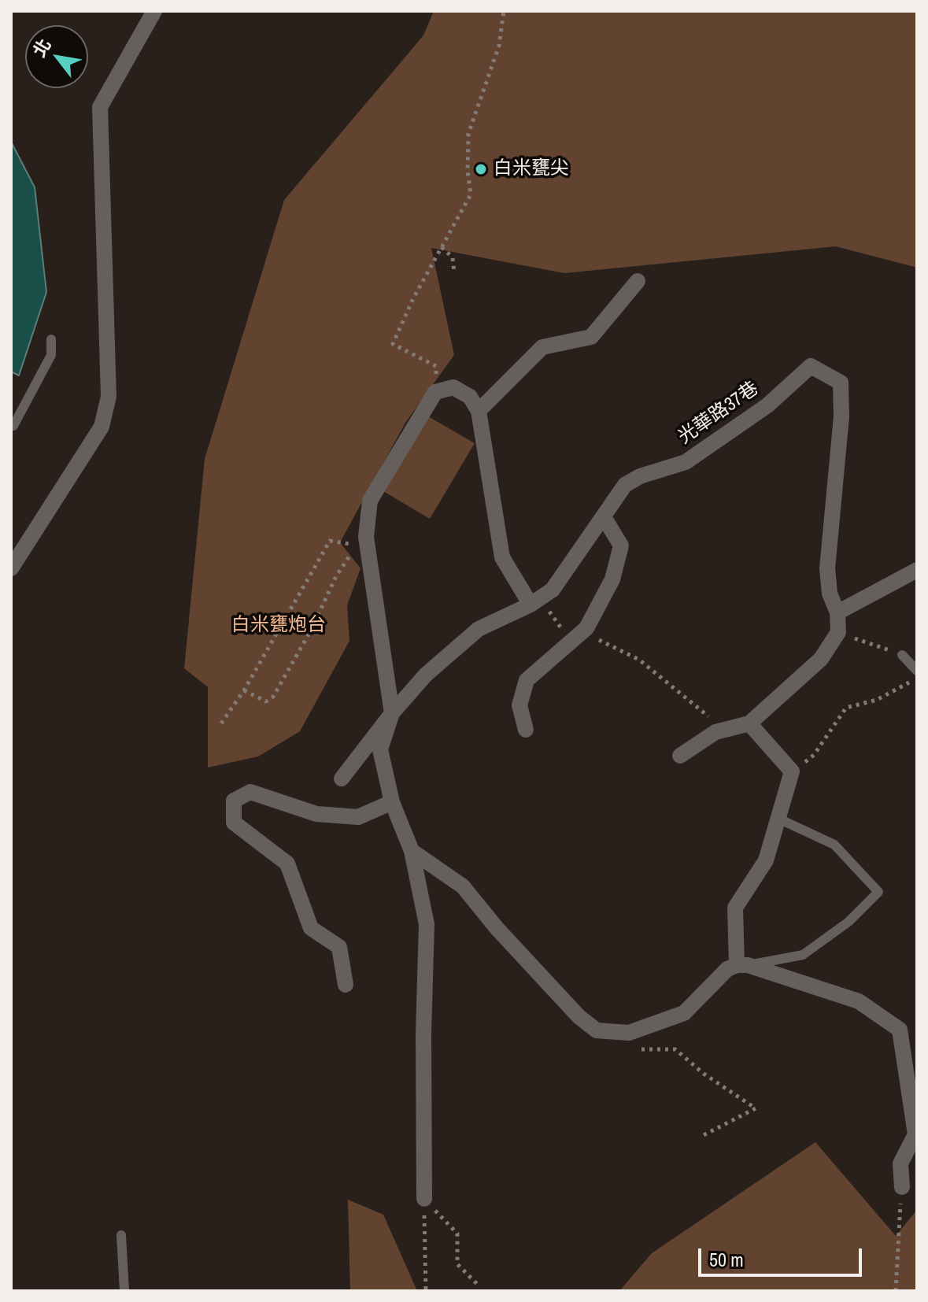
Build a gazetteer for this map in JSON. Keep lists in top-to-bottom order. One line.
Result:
{"streets":{"street":["光華路37巷"]},"parks":["白米甕炮台"],"places":["白米甕尖"],"scale_bar":"50 m","north":"top left"}
